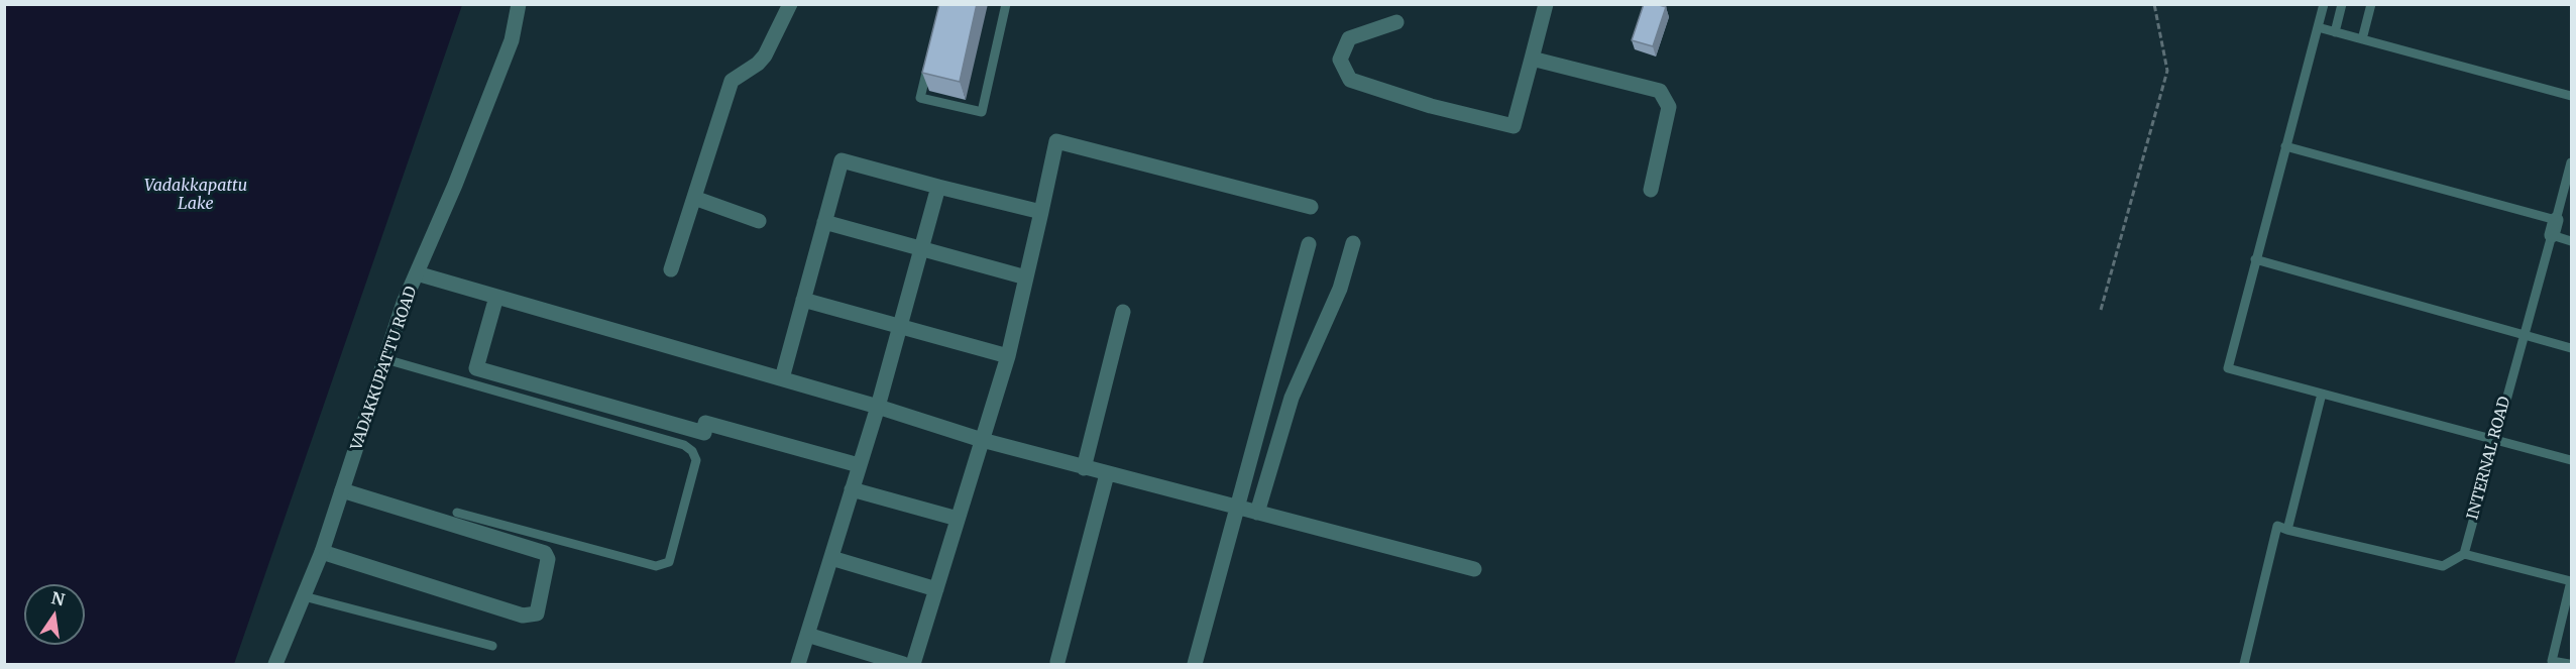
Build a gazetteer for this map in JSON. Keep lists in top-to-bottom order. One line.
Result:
{"streets":{"street":["VADAKKUPATTU ROAD","INTERNAL ROAD"]},"water":["Vadakkapattu Lake"],"north":"top"}
